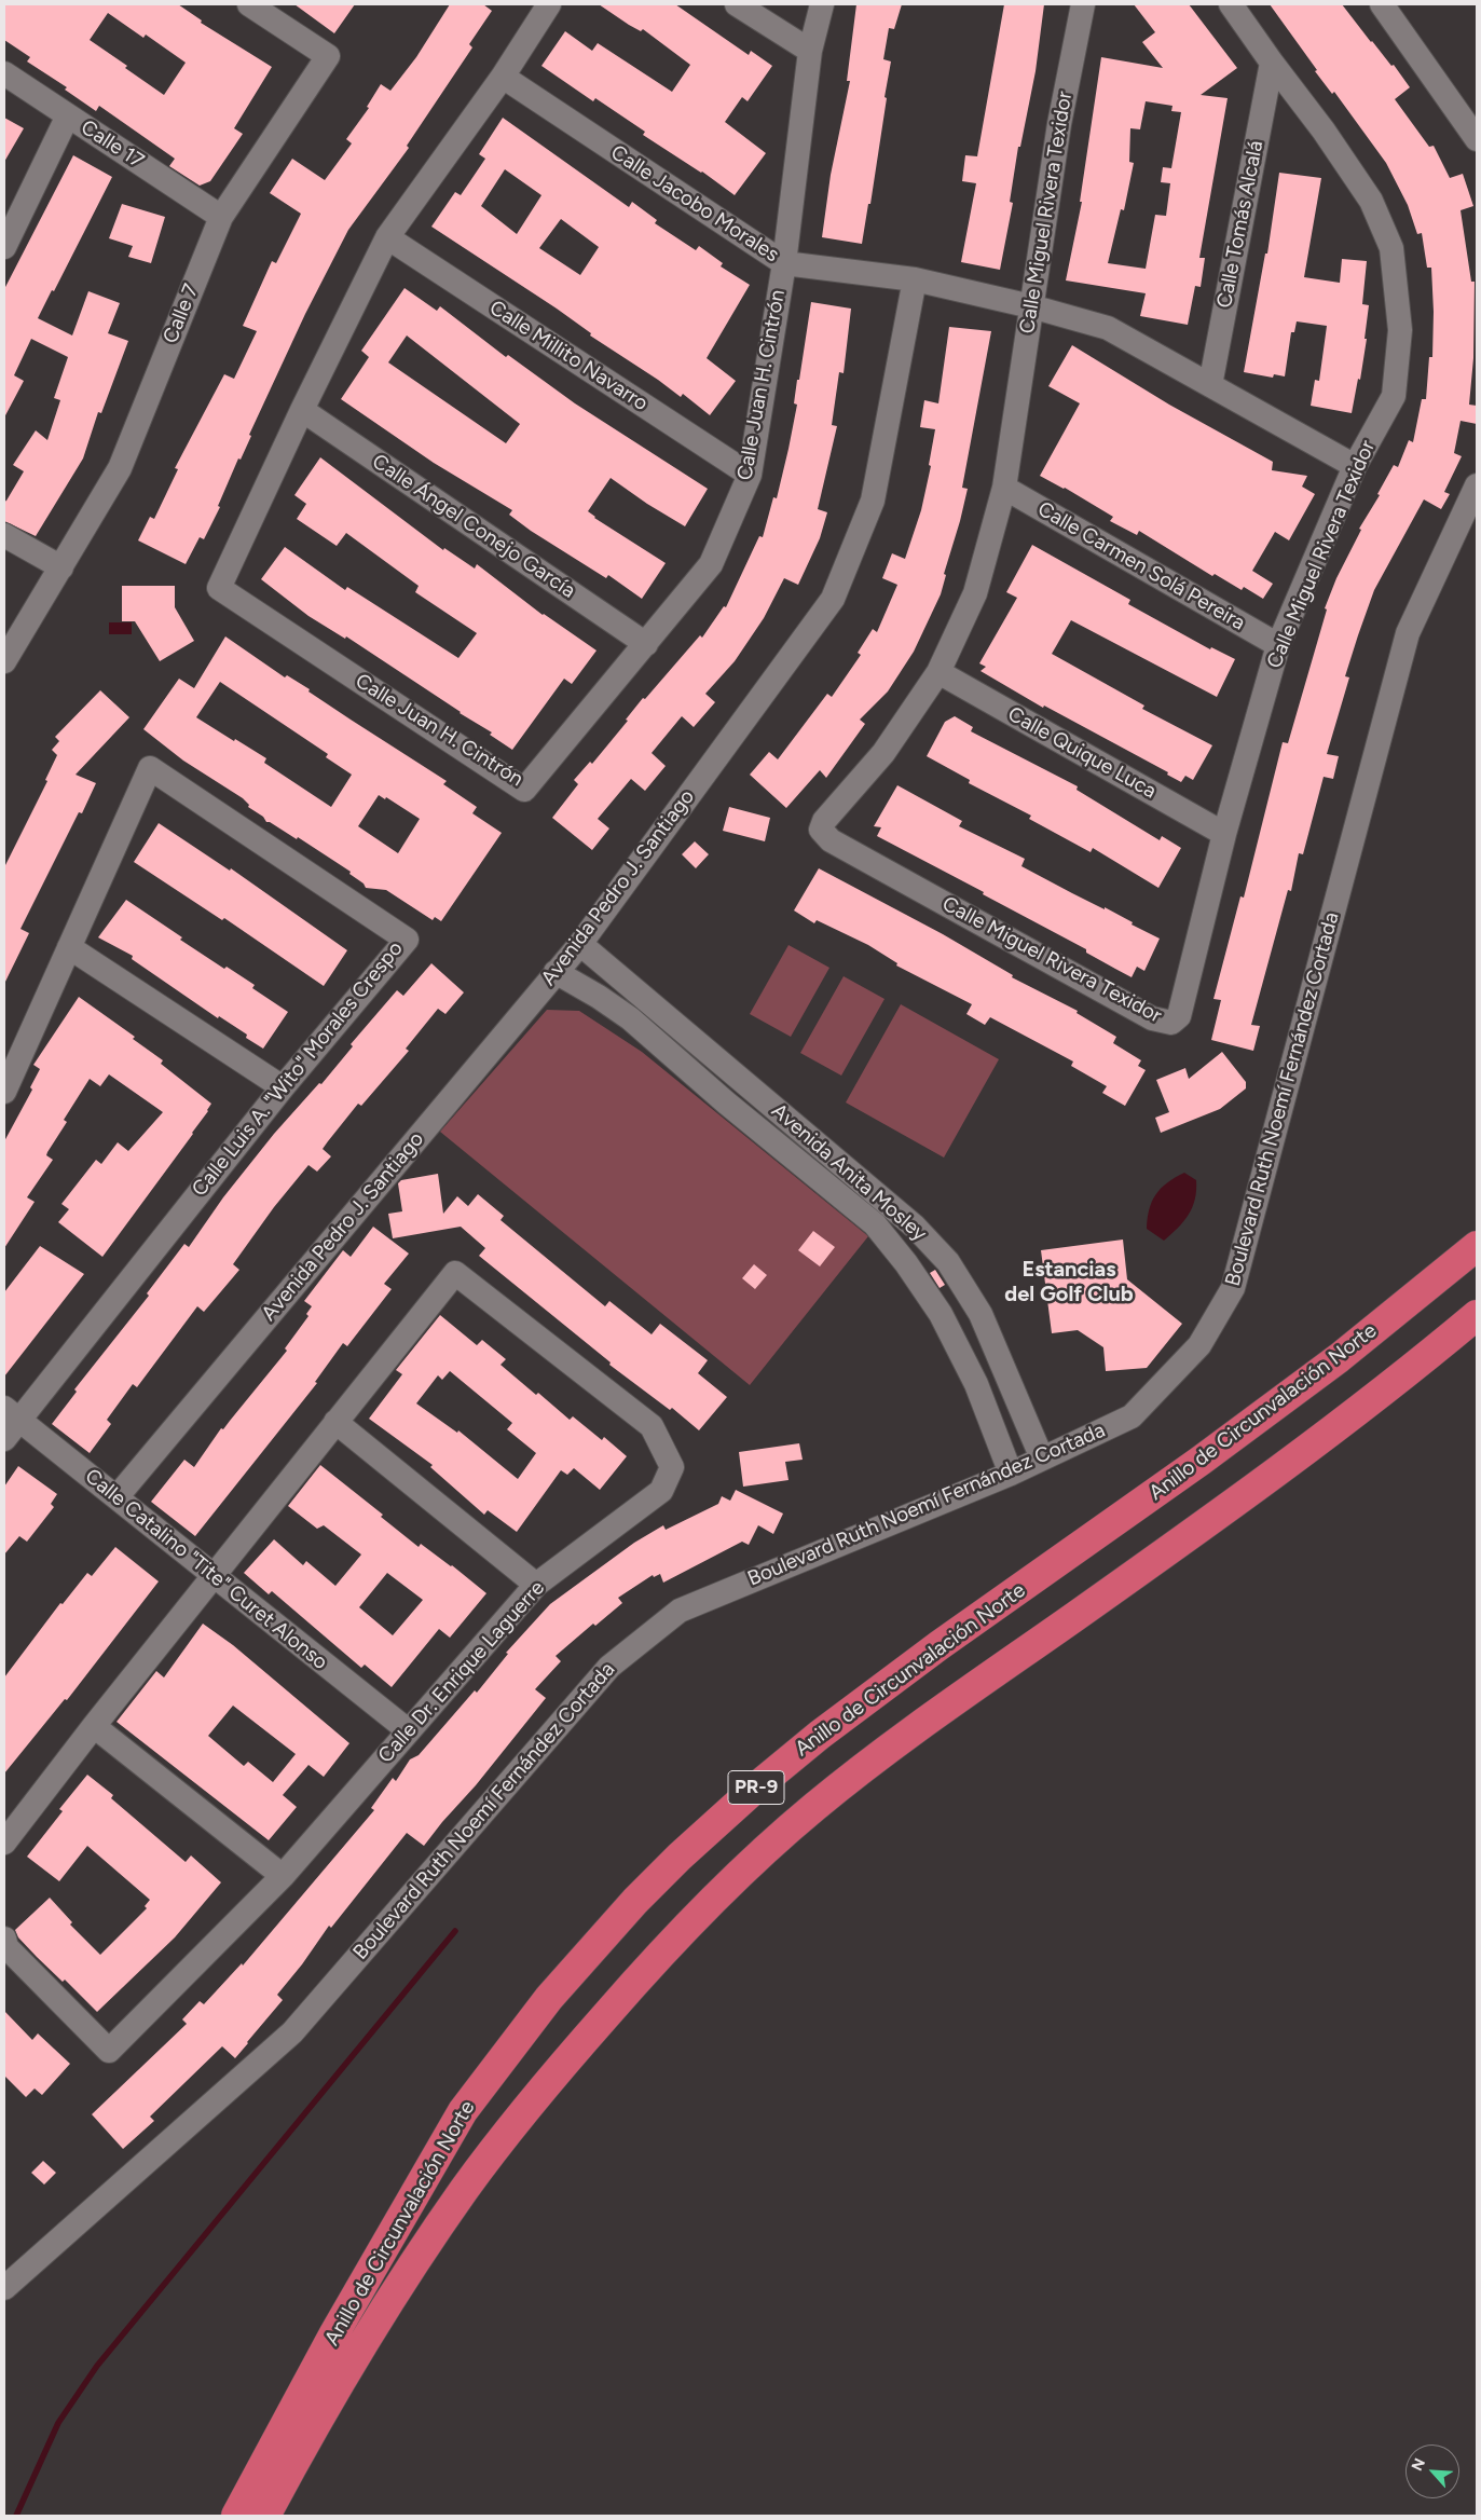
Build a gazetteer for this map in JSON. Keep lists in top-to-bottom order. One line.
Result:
{"streets":{"highway":["Anillo de Circunvalación Norte","PR-9"],"street":["Calle 17","Calle Jacobo Morales","Calle Miguel Rivera Texidor","Calle Tomás Alcalá","Calle 7","Calle Millito Navarro","Calle Juan H. Cintrón","Calle Ángel Conejo García","Calle Carmen Solá Pereira","Calle Quique Luca","Avenida Pedro J. Santiago","Calle Luis A. \"Wito\" Morales Crespo","Boulevard Ruth Noemí Fernández Cortada","Avenida Anita Mosley","Calle Catalino \"Tite\" Curet Alonso","Calle Dr. Enrique Laguerre"]},"crossings":[["Calle 17","Calle 7"],["Calle Jacobo Morales","Calle Miguel Rivera Texidor"],["Calle Jacobo Morales","Calle Tomás Alcalá"],["Calle Jacobo Morales","Calle Juan H. Cintrón"],["Calle Jacobo Morales","Avenida Pedro J. Santiago"],["Calle Miguel Rivera Texidor","Calle Tomás Alcalá"],["Calle Miguel Rivera Texidor","Calle Carmen Solá Pereira"],["Calle Miguel Rivera Texidor","Calle Quique Luca"],["Calle Millito Navarro","Calle Juan H. Cintrón"],["Calle Juan H. Cintrón","Calle Ángel Conejo García"],["Avenida Pedro J. Santiago","Avenida Anita Mosley"],["Avenida Pedro J. Santiago","Calle Catalino \"Tite\" Curet Alonso"],["Calle Luis A. \"Wito\" Morales Crespo","Calle Catalino \"Tite\" Curet Alonso"],["Boulevard Ruth Noemí Fernández Cortada","Avenida Anita Mosley"],["Calle Catalino \"Tite\" Curet Alonso","Calle Dr. Enrique Laguerre"]],"districts":["Estancias del Golf Club"],"north":"top left"}
